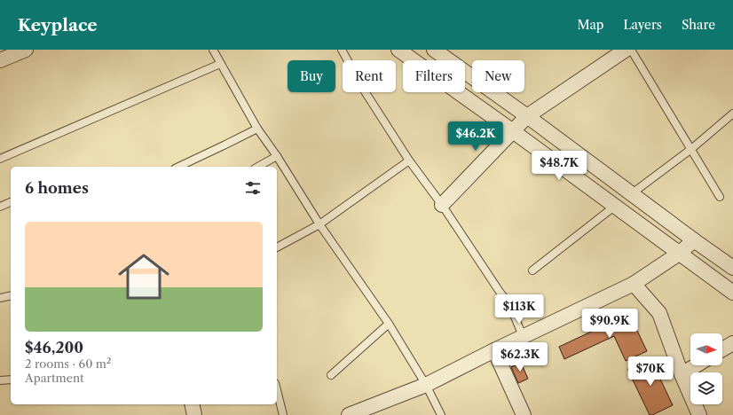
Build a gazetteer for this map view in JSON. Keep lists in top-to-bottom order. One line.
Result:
{"north":"right","page":{"header":"Keyplace","nav":["Map","Layers","Share"],"chip":["Buy","Rent","Filters","New"],"price":["$46.2K","$48.7K","$113K","$90.9K","$62.3K","$70K"],"heading":"6 homes","list":[{"name":"$46,200","note":"2 rooms · 60 m² · Apartment"}]}}
